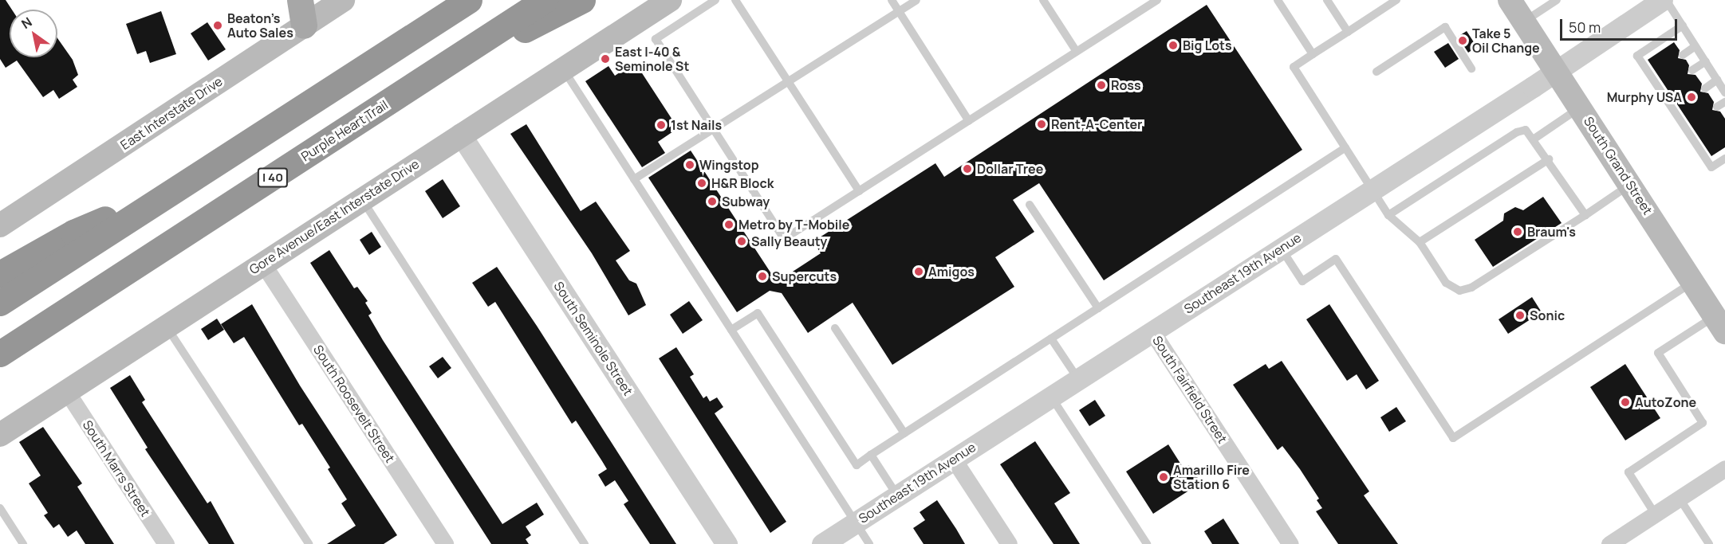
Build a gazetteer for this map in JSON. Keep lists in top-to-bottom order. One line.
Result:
{"streets":{"highway":["Purple Heart Trail","I 40"],"main road":["East Interstate Drive","South Grand Street","Gore Avenue/East Interstate Drive"],"street":["Southeast 19th Avenue","South Seminole Street","South Fairfield Street","South Roosevelt Street","South Marrs Street"]},"crossings":[["South Grand Street","Southeast 19th Avenue"],["Gore Avenue/East Interstate Drive","South Seminole Street"],["Gore Avenue/East Interstate Drive","South Roosevelt Street"],["Gore Avenue/East Interstate Drive","South Marrs Street"],["Southeast 19th Avenue","South Fairfield Street"]],"places":["Beaton’s Auto Sales","Take 5 Oil Change","Big Lots","East I-40 & Seminole St","Ross","Murphy USA","Rent-A-Center","1st Nails","Wingstop","Dollar Tree","H&R Block","Subway","Metro by T-Mobile","Braum's","Sally Beauty","Amigos","Supercuts","Sonic","AutoZone","Amarillo Fire Station 6"],"scale_bar":"50 m","north":"top left"}
